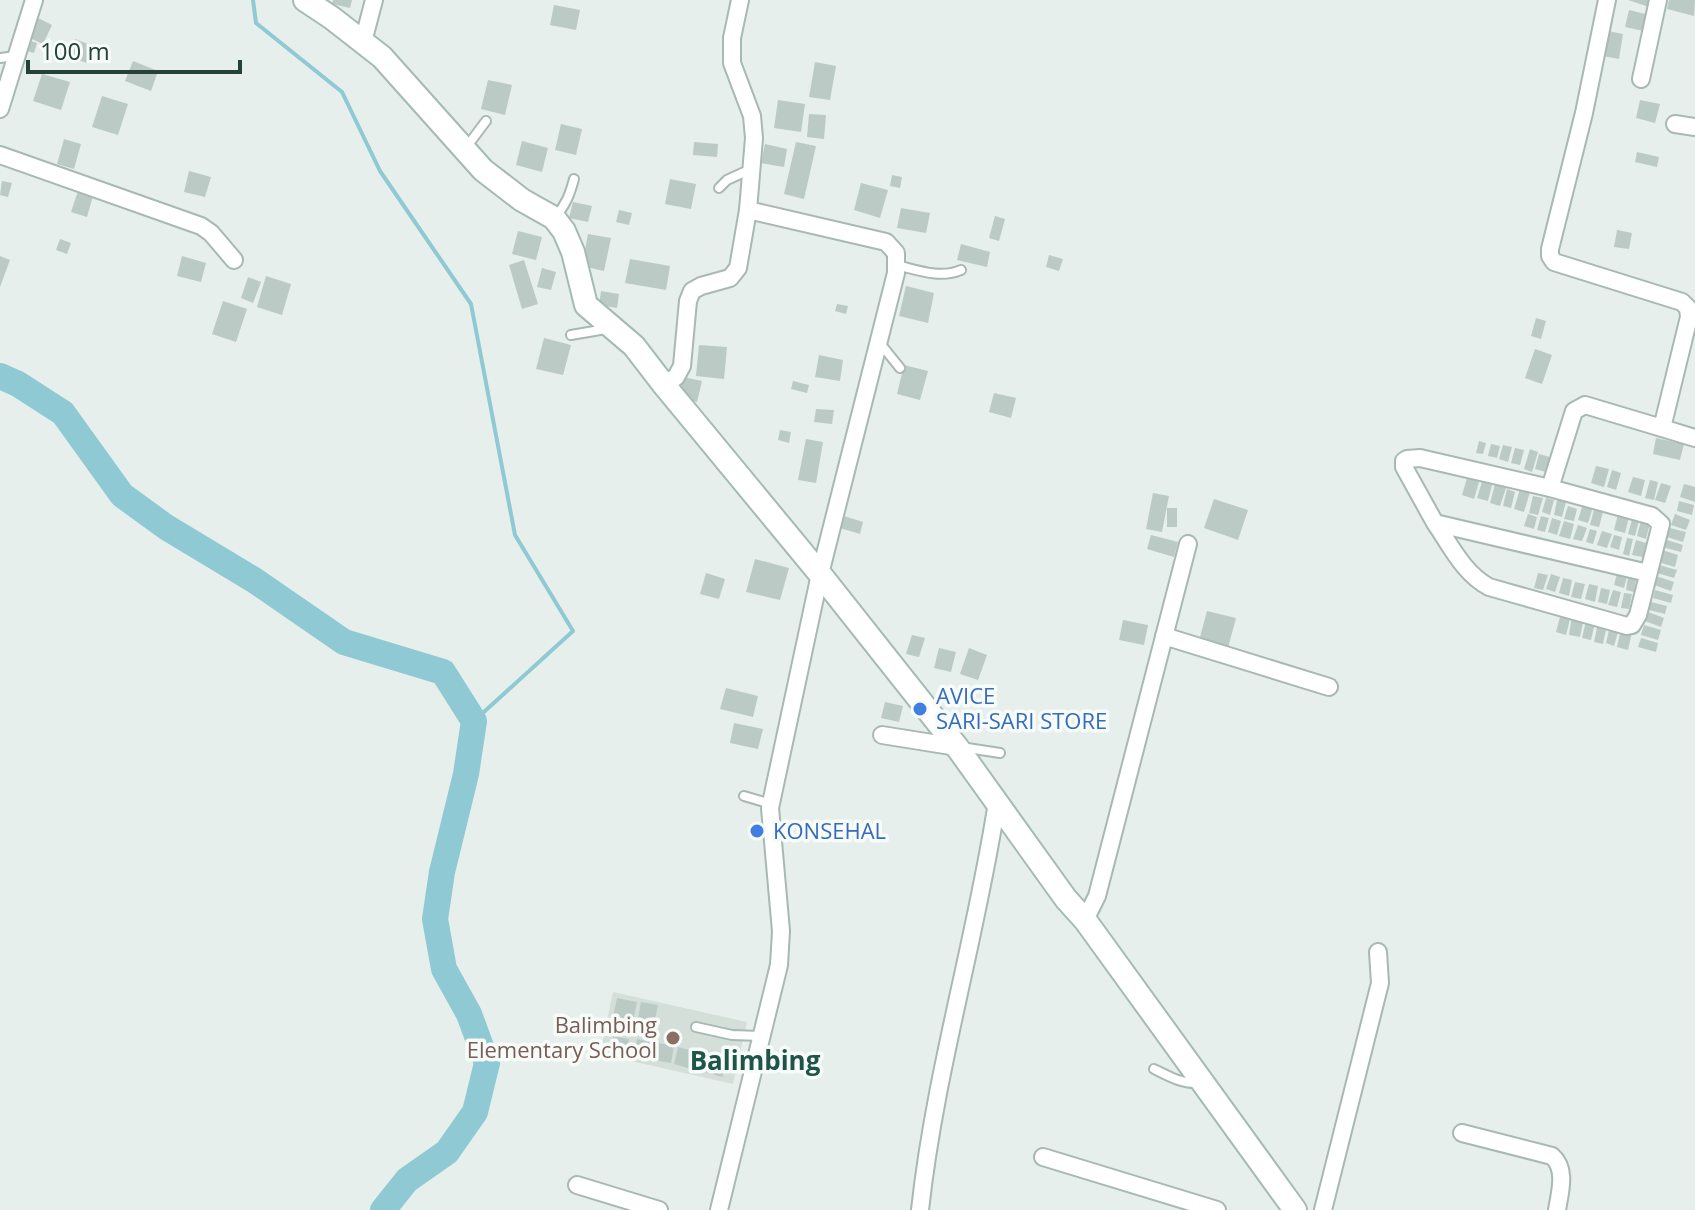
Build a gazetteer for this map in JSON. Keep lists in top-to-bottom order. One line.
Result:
{"districts":["Balimbing"],"places":["AVICE SARI-SARI STORE","KONSEHAL","Balimbing Elementary School"],"scale_bar":"100 m"}
